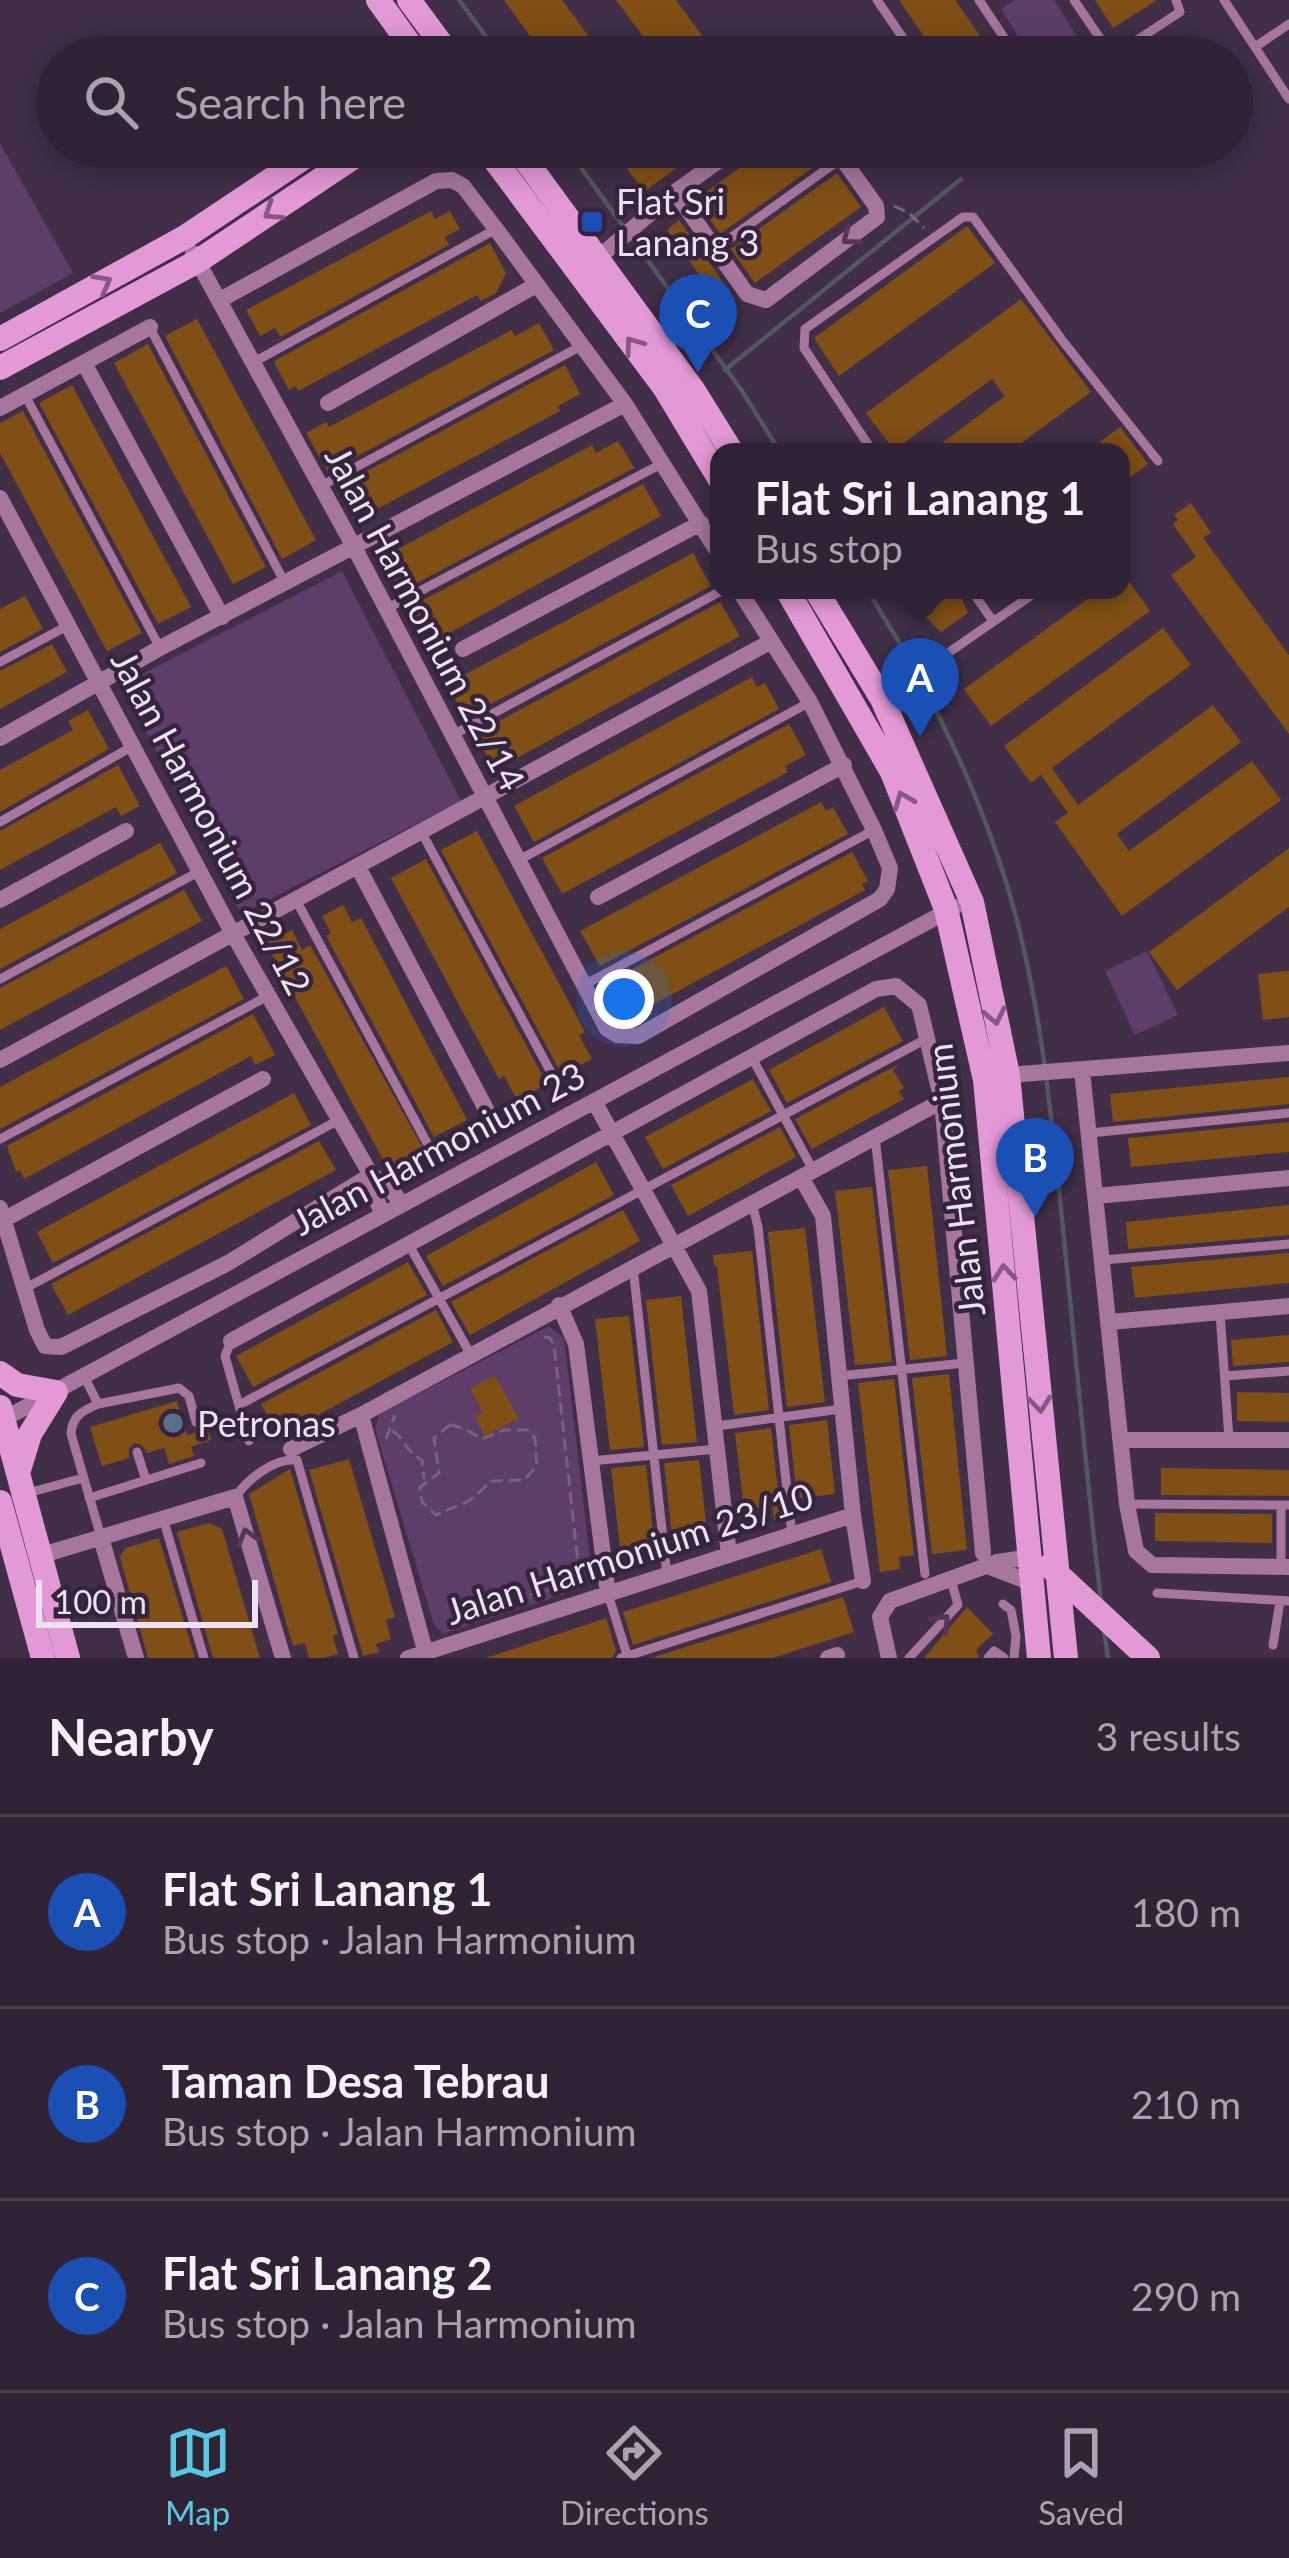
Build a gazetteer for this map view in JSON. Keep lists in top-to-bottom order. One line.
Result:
{"streets":{"main road":["Jalan Harmonium"],"street":["Jalan Harmonium 22/14","Jalan Harmonium 22/12","Jalan Harmonium 23","Jalan Harmonium 23/10"]},"crossings":[["Jalan Harmonium 22/12","Jalan Harmonium 23"],["Jalan Harmonium 23","Jalan Harmonium"]],"places":{"transit":["Flat Sri Lanang 3"],"other":["Petronas"]},"scale_bar":"100 m","page":{"search":"Search here","pins":["C","A","B"],"popup":["Flat Sri Lanang 1","Bus stop"],"scale":"100 m","heading":["Nearby","3 results"],"list":[{"mark":"A","name":"Flat Sri Lanang 1","note":"Bus stop · Jalan Harmonium","value":"180 m"},{"mark":"B","name":"Taman Desa Tebrau","note":"Bus stop · Jalan Harmonium","value":"210 m"},{"mark":"C","name":"Flat Sri Lanang 2","note":"Bus stop · Jalan Harmonium","value":"290 m"}],"nav":["Map","Directions","Saved"]}}
